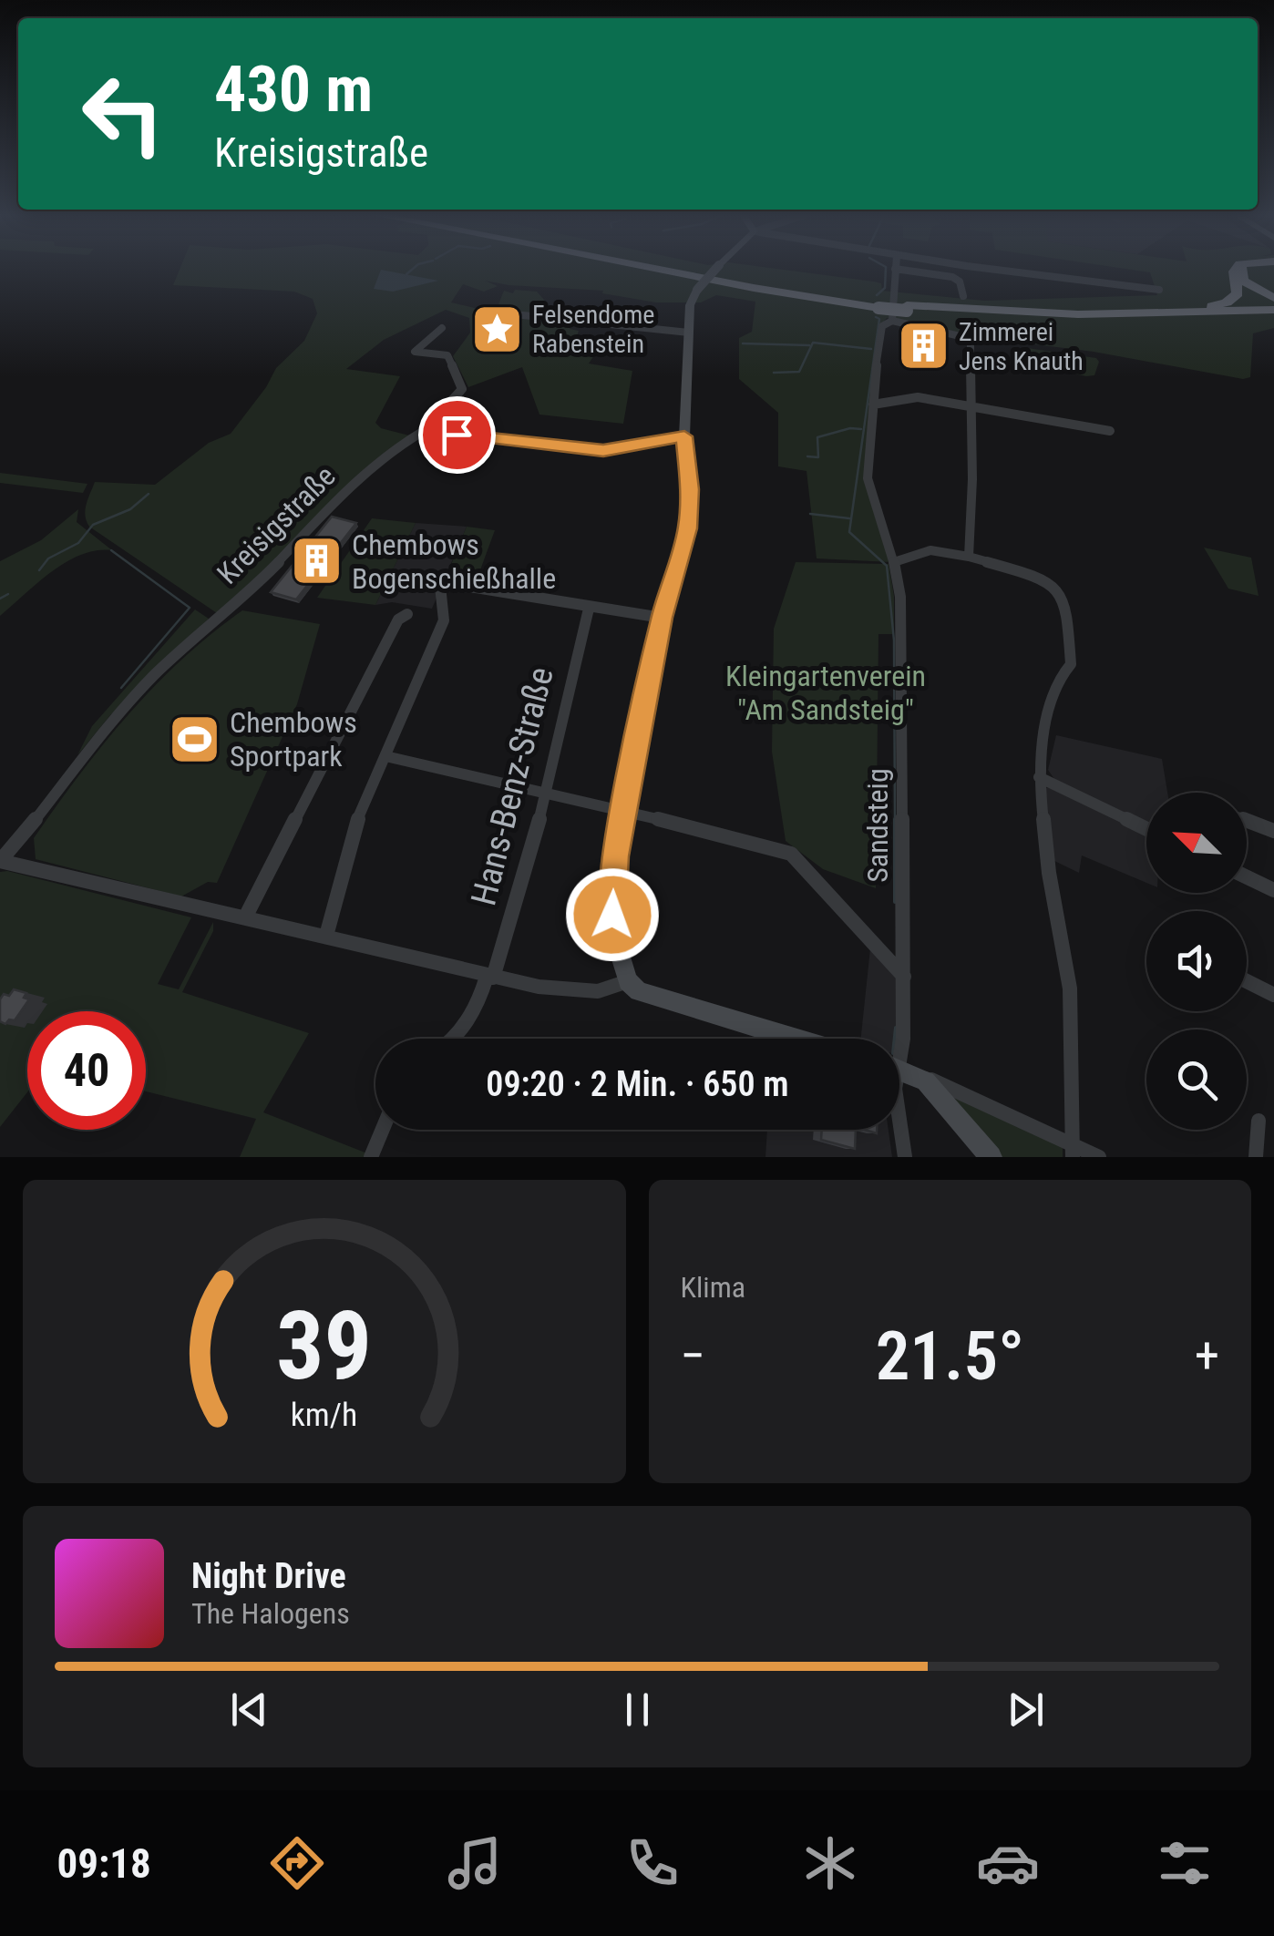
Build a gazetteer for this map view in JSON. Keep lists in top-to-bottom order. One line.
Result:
{"streets":{"street":["Kreisigstraße","Hans-Benz-Straße","Sandsteig"]},"parks":["Kleingartenverein \"Am Sandsteig\""],"places":{"place":["Felsendome Rabenstein"],"building":["Zimmerei Jens Knauth","Chembows Bogenschießhalle"],"sports":["Chembows Sportpark"]},"north":"top left","page":{"turn":["430 m","Kreisigstraße"],"limit":"40","trip":"09:20 · 2 Min. · 650 m","tile":"Klima","heat":["−","21.5°","+"],"song":["Night Drive","The Halogens"],"tabs":"09:18","gauge":["39","km/h"]}}
